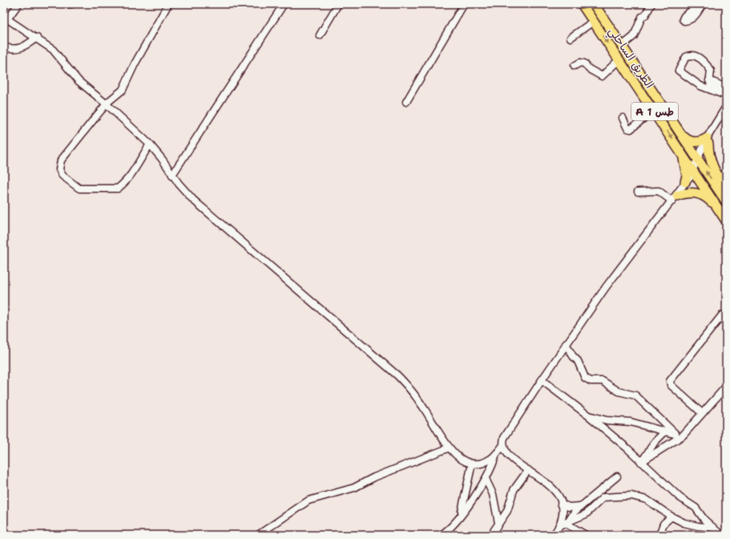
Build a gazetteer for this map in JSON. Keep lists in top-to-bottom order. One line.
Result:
{"streets":{"highway":["الطريق الساحلي","A 1 طس"]}}
